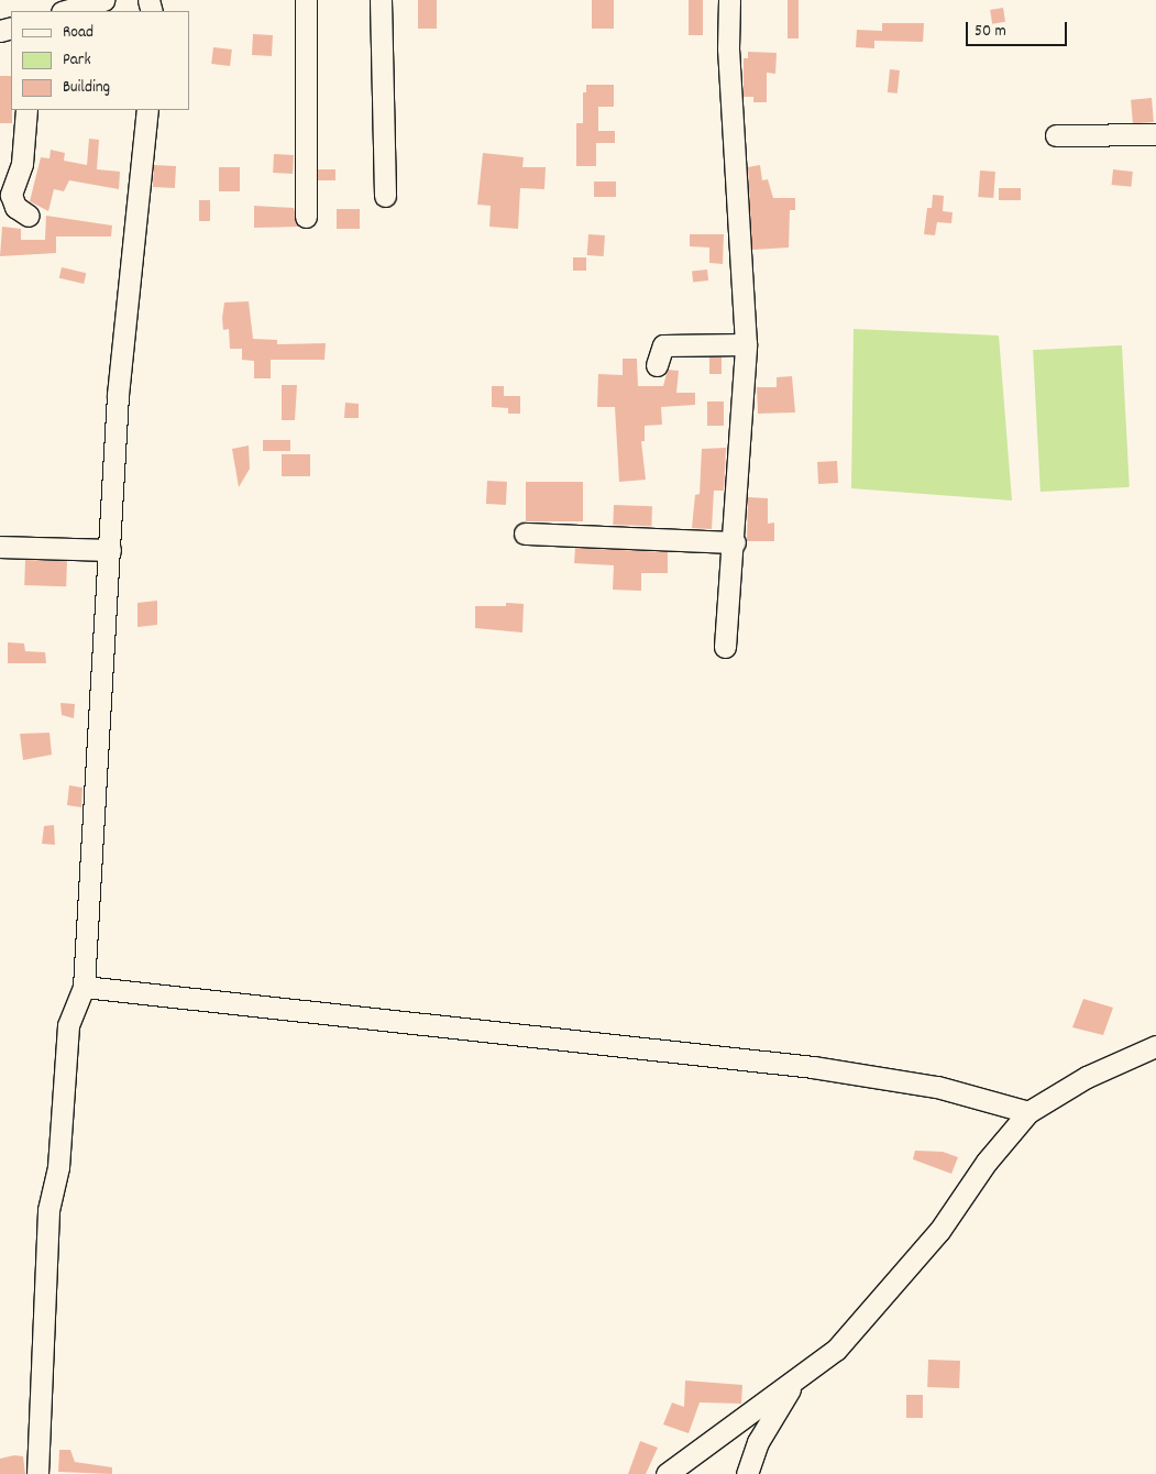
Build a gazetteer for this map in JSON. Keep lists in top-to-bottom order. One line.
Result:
{"legend":["Road","Park","Building"],"scale_bar":"50 m"}
